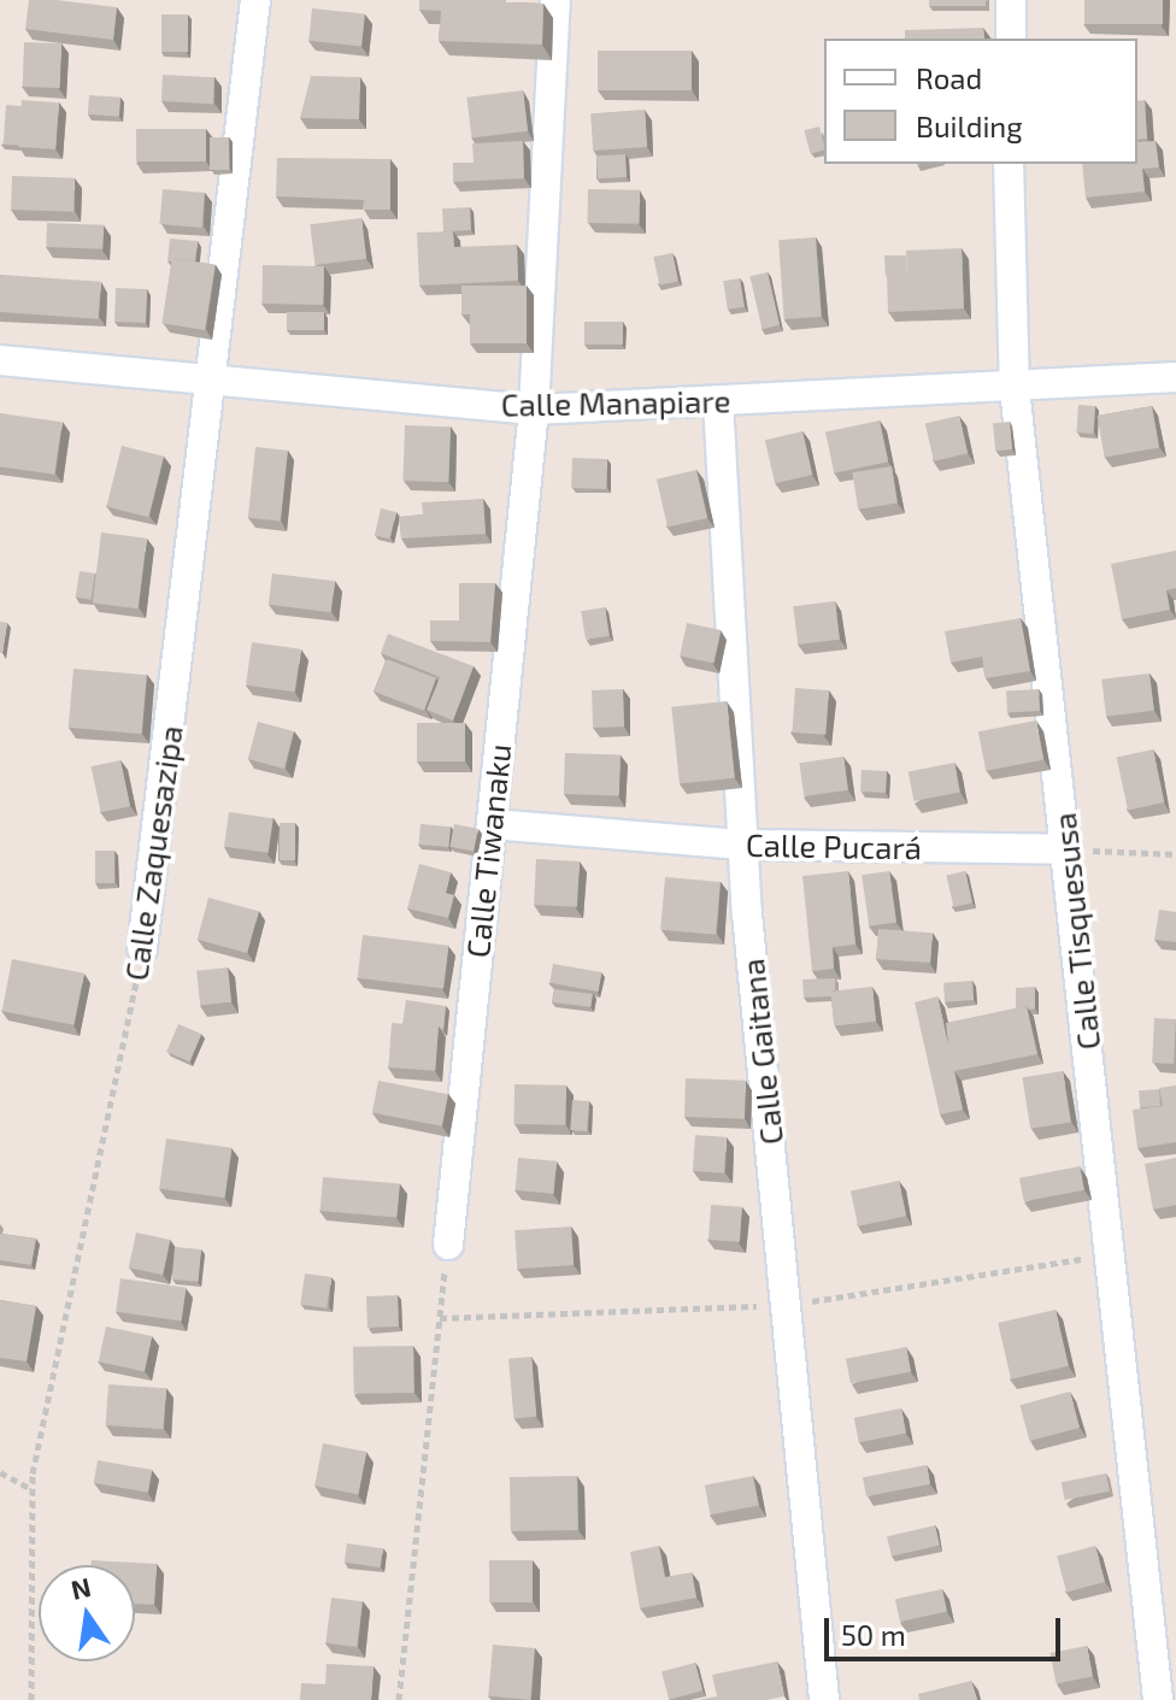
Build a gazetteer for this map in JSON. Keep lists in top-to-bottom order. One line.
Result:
{"streets":{"street":["Calle Manapiare","Calle Pucará","Calle Tiwanaku","Calle Zaquesazipa","Calle Tisquesusa","Calle Gaitana"]},"crossings":[["Calle Manapiare","Calle Tiwanaku"],["Calle Manapiare","Calle Zaquesazipa"],["Calle Manapiare","Calle Tisquesusa"],["Calle Manapiare","Calle Gaitana"],["Calle Pucará","Calle Tiwanaku"],["Calle Pucará","Calle Tisquesusa"],["Calle Pucará","Calle Gaitana"]],"legend":["Road","Building"],"scale_bar":"50 m","north":"top"}
